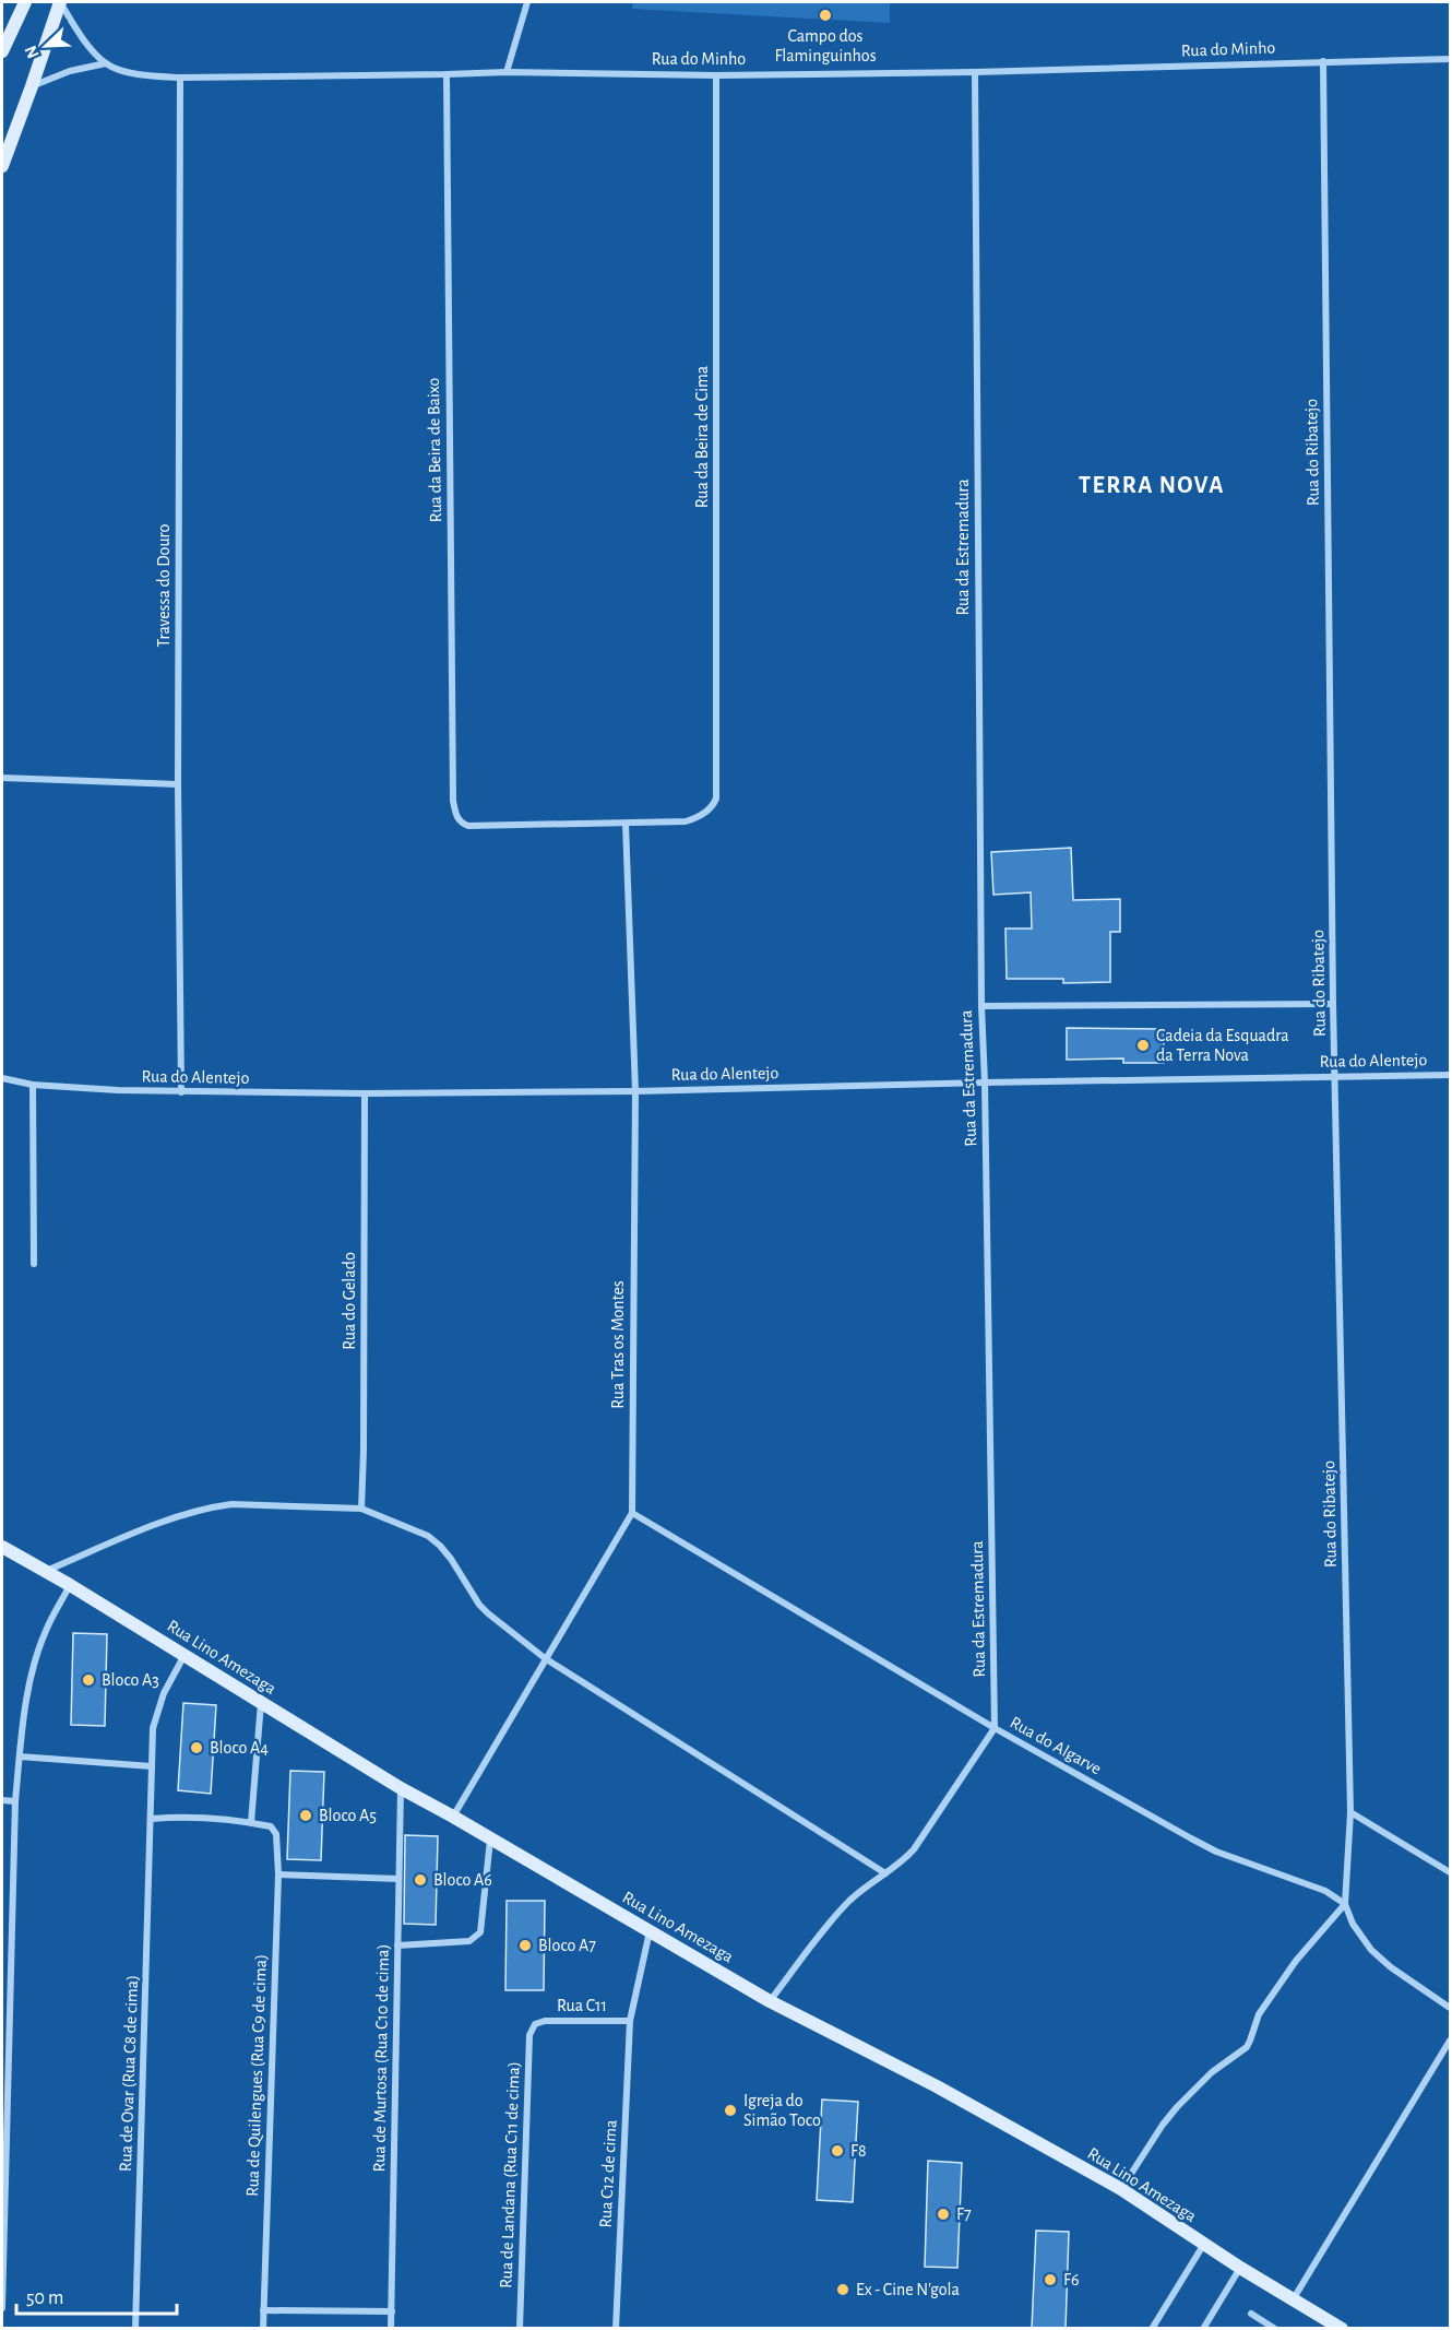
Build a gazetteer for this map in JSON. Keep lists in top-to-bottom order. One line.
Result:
{"streets":{"street":["Rua do Minho","Rua da Beira de Cima","Rua da Beira de Baixo","Rua do Ribatejo","Rua da Estremadura","Travessa do Douro","Rua do Alentejo","Rua do Gelado","Rua Tras os Montes","Rua Lino Amezaga","Rua do Algarve","Rua C11","Rua de Murtosa (Rua C10 de cima)","Rua de Ovar (Rua C8 de cima)","Rua de Quilengues (Rua C9 de cima)","Rua C12 de cima","Rua de Landana (Rua C11 de cima)"]},"crossings":[["Rua do Minho","Rua da Beira de Cima"],["Rua do Minho","Rua da Beira de Baixo"],["Rua do Minho","Rua do Ribatejo"],["Rua do Minho","Rua da Estremadura"],["Rua do Minho","Travessa do Douro"],["Rua da Beira de Cima","Rua da Beira de Baixo"],["Rua da Beira de Cima","Rua Tras os Montes"],["Rua da Beira de Baixo","Rua Tras os Montes"],["Rua do Ribatejo","Rua do Alentejo"],["Rua do Ribatejo","Rua do Algarve"],["Rua da Estremadura","Rua do Alentejo"],["Rua da Estremadura","Rua do Algarve"],["Travessa do Douro","Rua do Alentejo"],["Rua do Alentejo","Rua do Gelado"],["Rua do Alentejo","Rua Tras os Montes"],["Rua Tras os Montes","Rua do Algarve"],["Rua Lino Amezaga","Rua de Murtosa (Rua C10 de cima)"],["Rua Lino Amezaga","Rua de Ovar (Rua C8 de cima)"],["Rua Lino Amezaga","Rua C12 de cima"],["Rua C11","Rua C12 de cima"],["Rua C11","Rua de Landana (Rua C11 de cima)"]],"districts":["TERRA NOVA"],"places":["Campo dos Flaminguinhos","Cadeia da Esquadra da Terra Nova","Bloco A3","Bloco A4","Bloco A5","Bloco A6","Bloco A7","Igreja do Simão Toco","F8","F7","F6","Ex - Cine N'gola"],"scale_bar":"50 m","north":"bottom left"}
